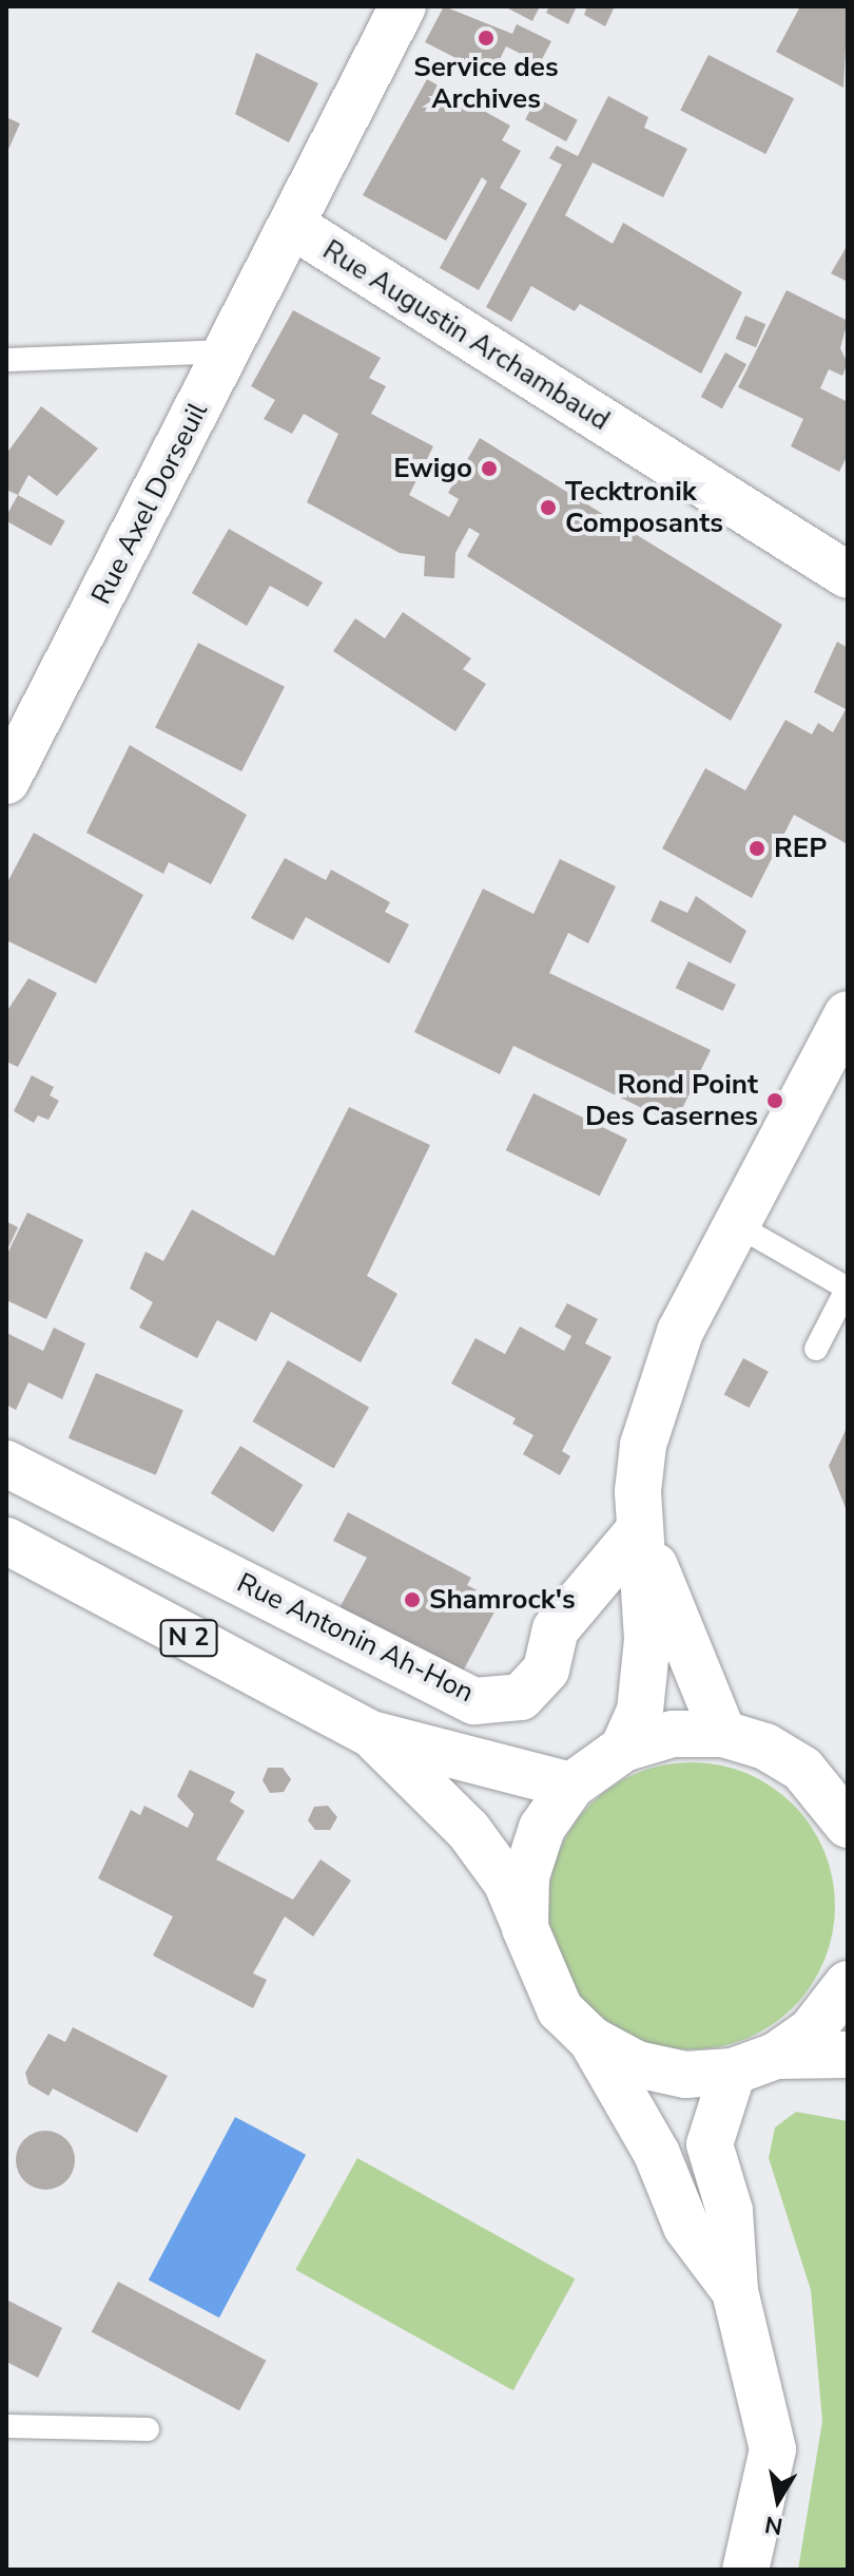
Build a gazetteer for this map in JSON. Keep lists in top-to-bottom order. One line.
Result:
{"streets":{"street":["Rue Augustin Archambaud","Rue Axel Dorseuil","N 2","Rue Antonin Ah-Hon"]},"crossings":[["Rue Augustin Archambaud","Rue Axel Dorseuil"]],"places":["Service des Archives","Ewigo","Tecktronik Composants","REP","Rond Point Des Casernes","Shamrock's"],"north":"bottom"}
